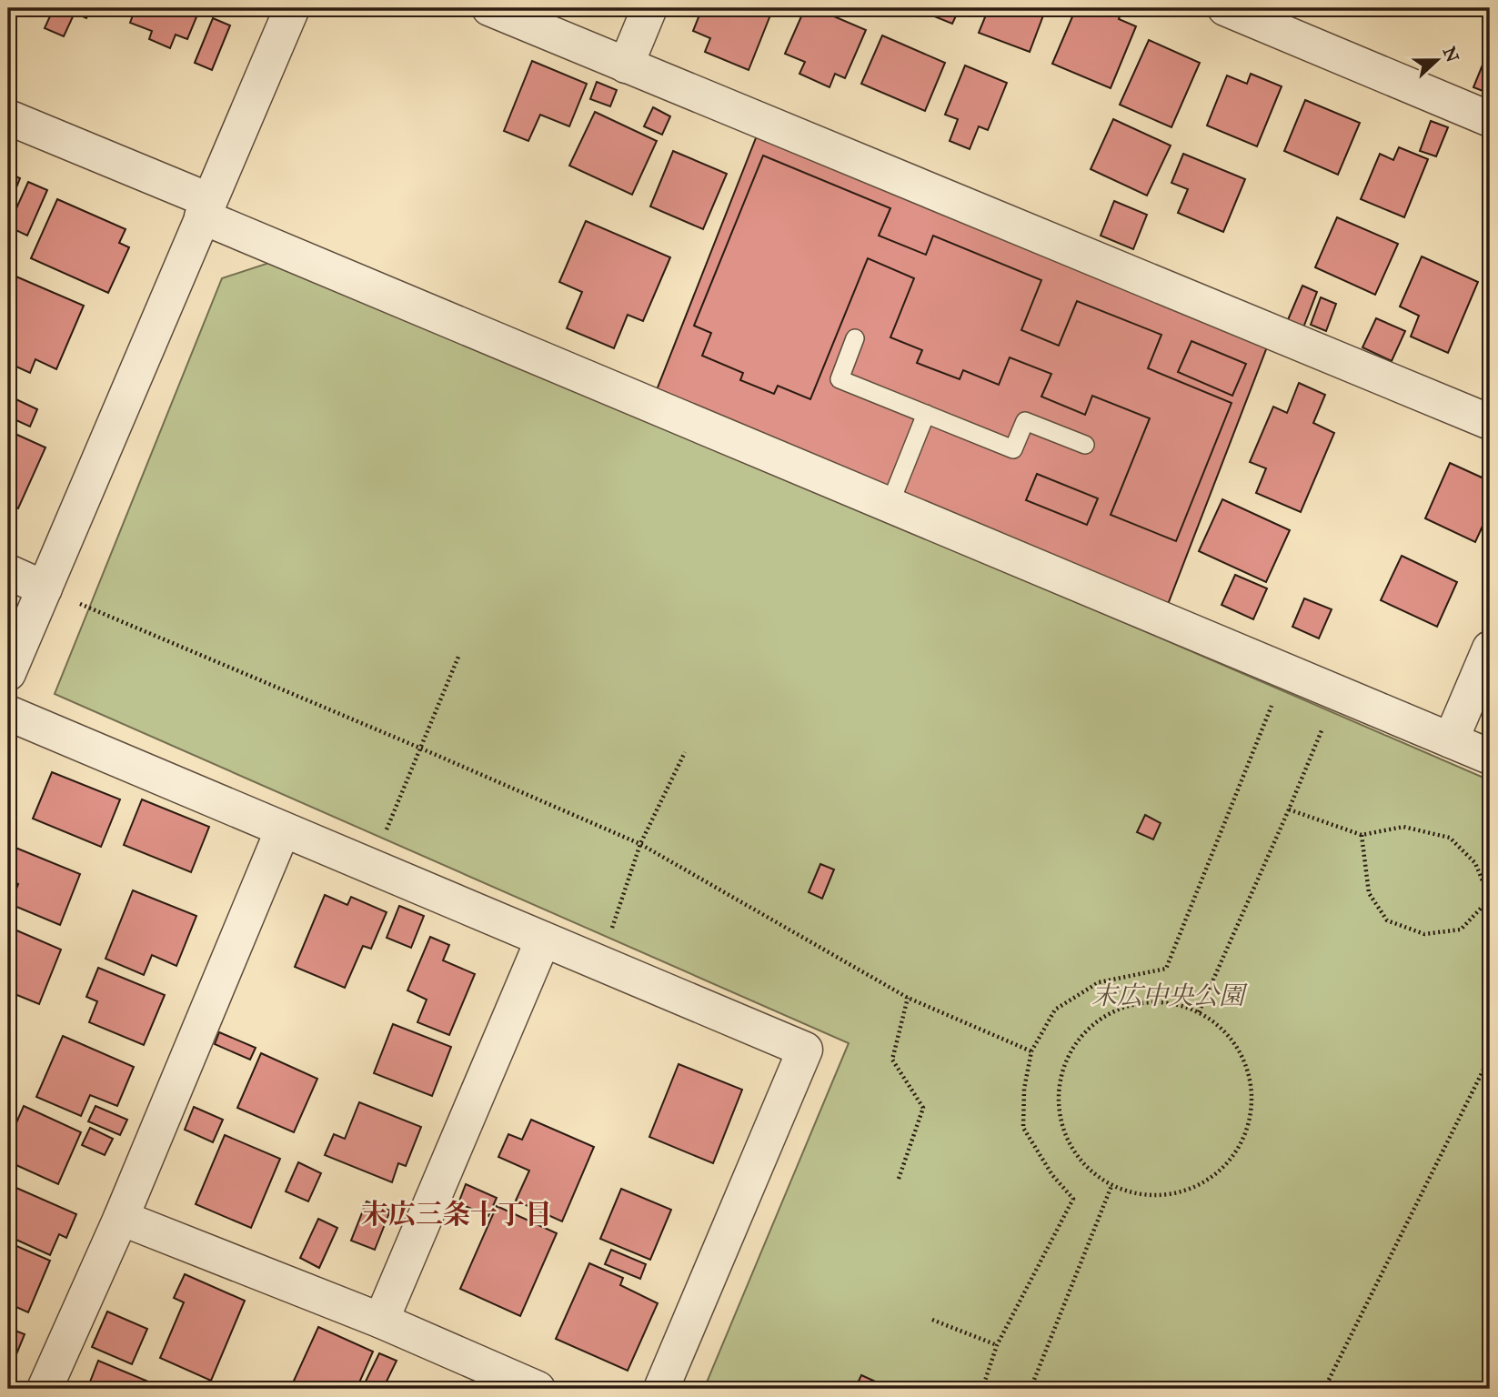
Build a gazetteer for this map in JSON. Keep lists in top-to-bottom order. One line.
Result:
{"districts":["末広三条十丁目"],"parks":["末広中央公園"],"north":"right"}
